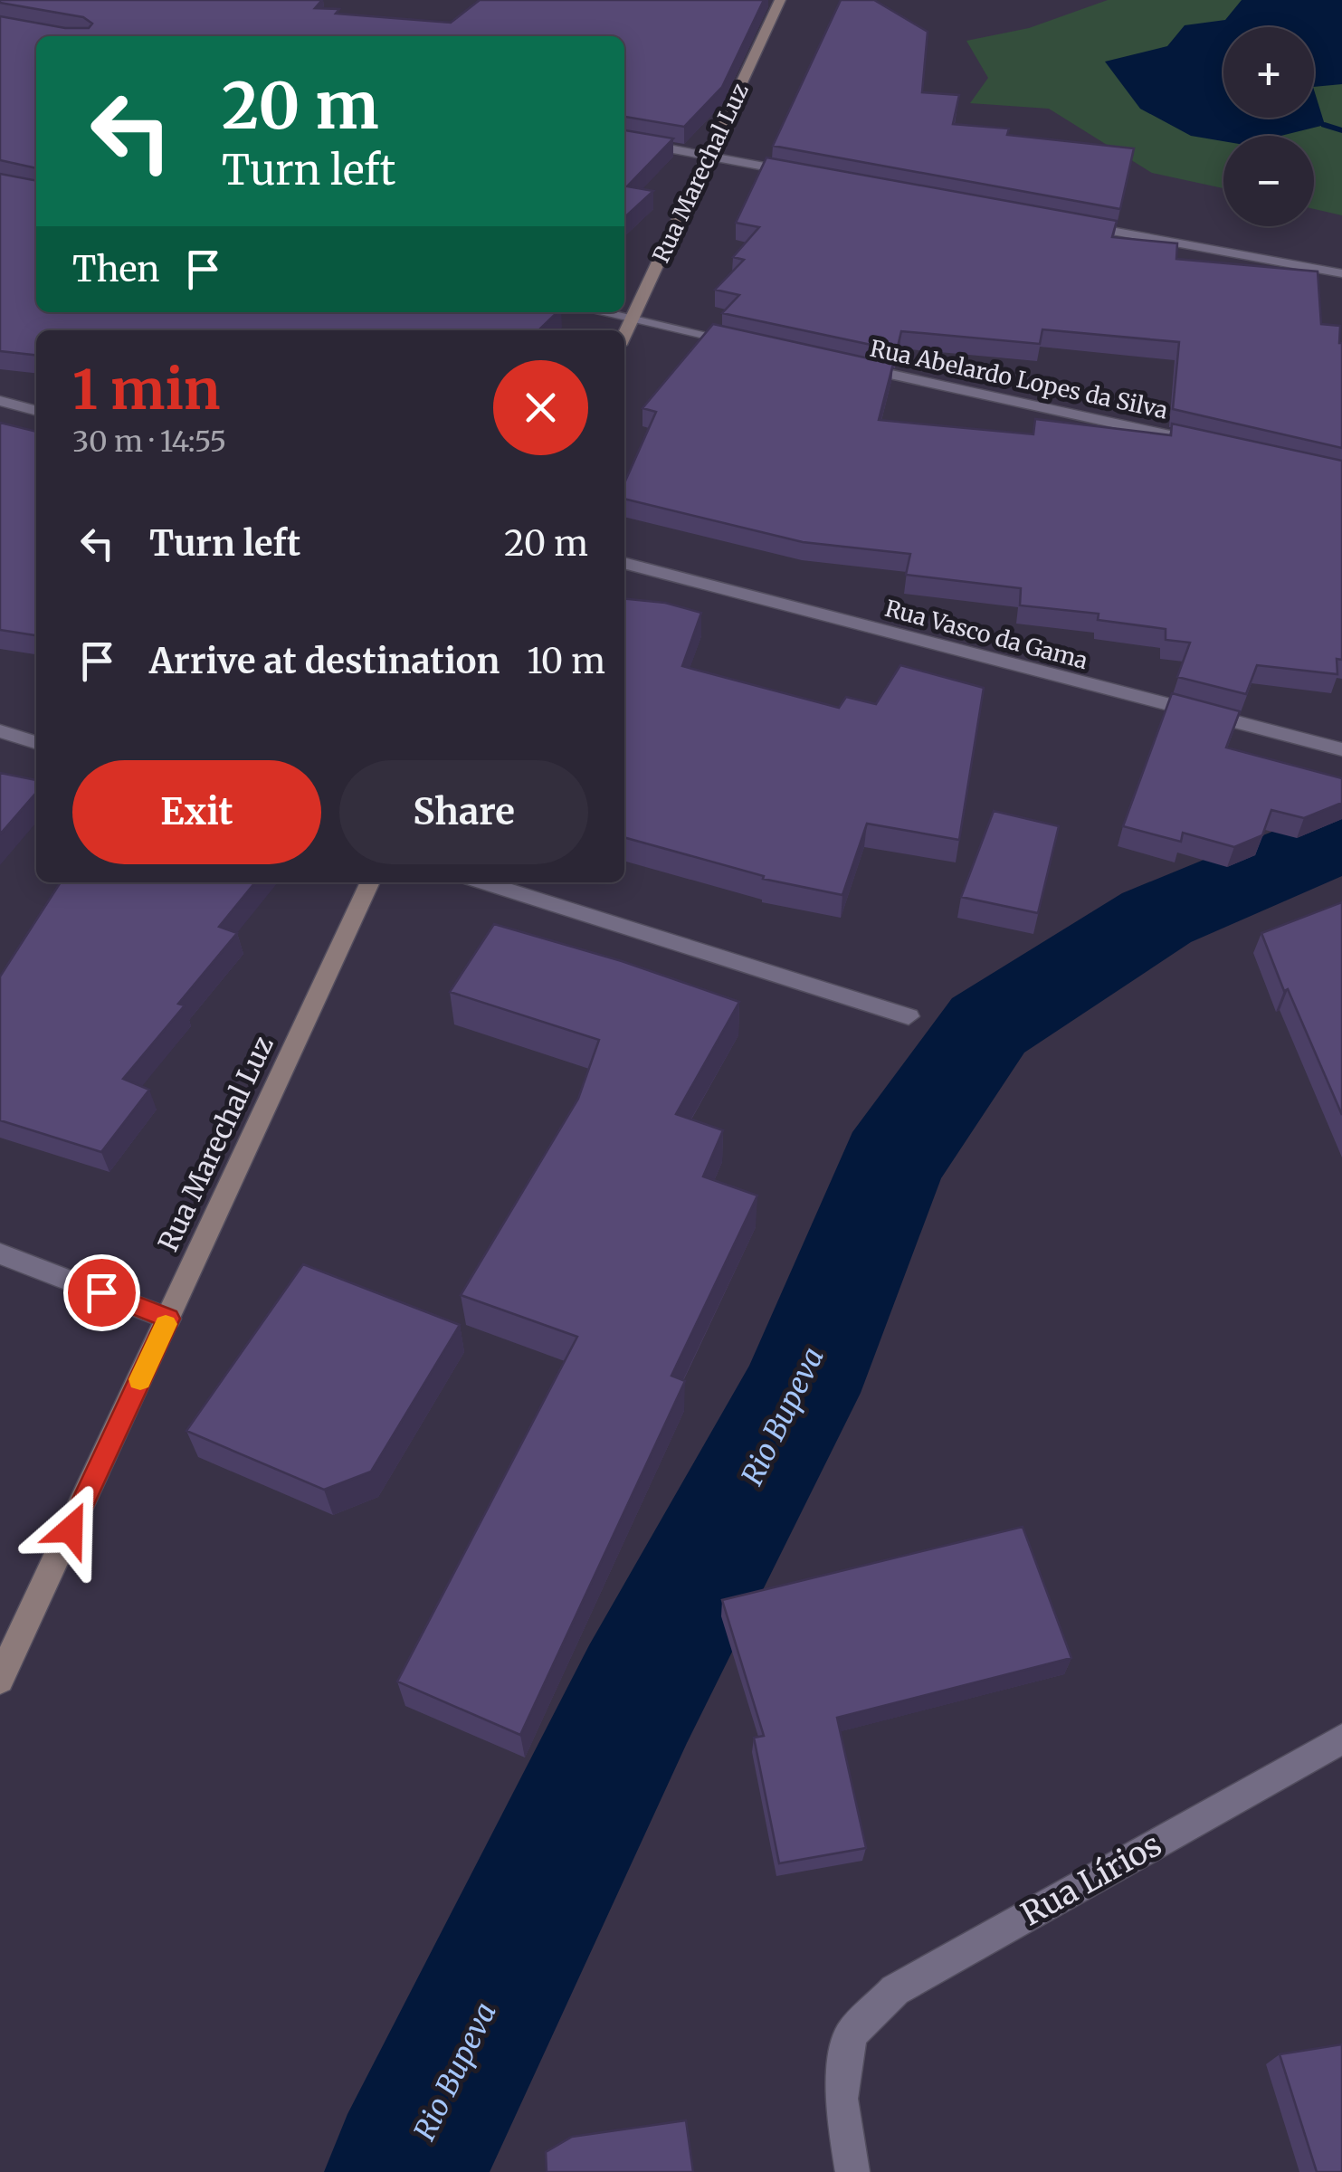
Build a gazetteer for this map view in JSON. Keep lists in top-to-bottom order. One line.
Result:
{"streets":{"main road":["Rua Marechal Luz"],"street":["Rua Abelardo Lopes da Silva","Rua Vasco da Gama","Rua Lírios"]},"water":["Rio Bupeva"],"page":{"map_buttons":["+","−"],"turn":["20 m","Turn left"],"then":"Then","heading":["1 min","30 m · 14:55"],"list":[{"name":"Turn left","value":"20 m"},{"name":"Arrive at destination","value":"10 m"}],"buttons":["Exit","Share"]}}
